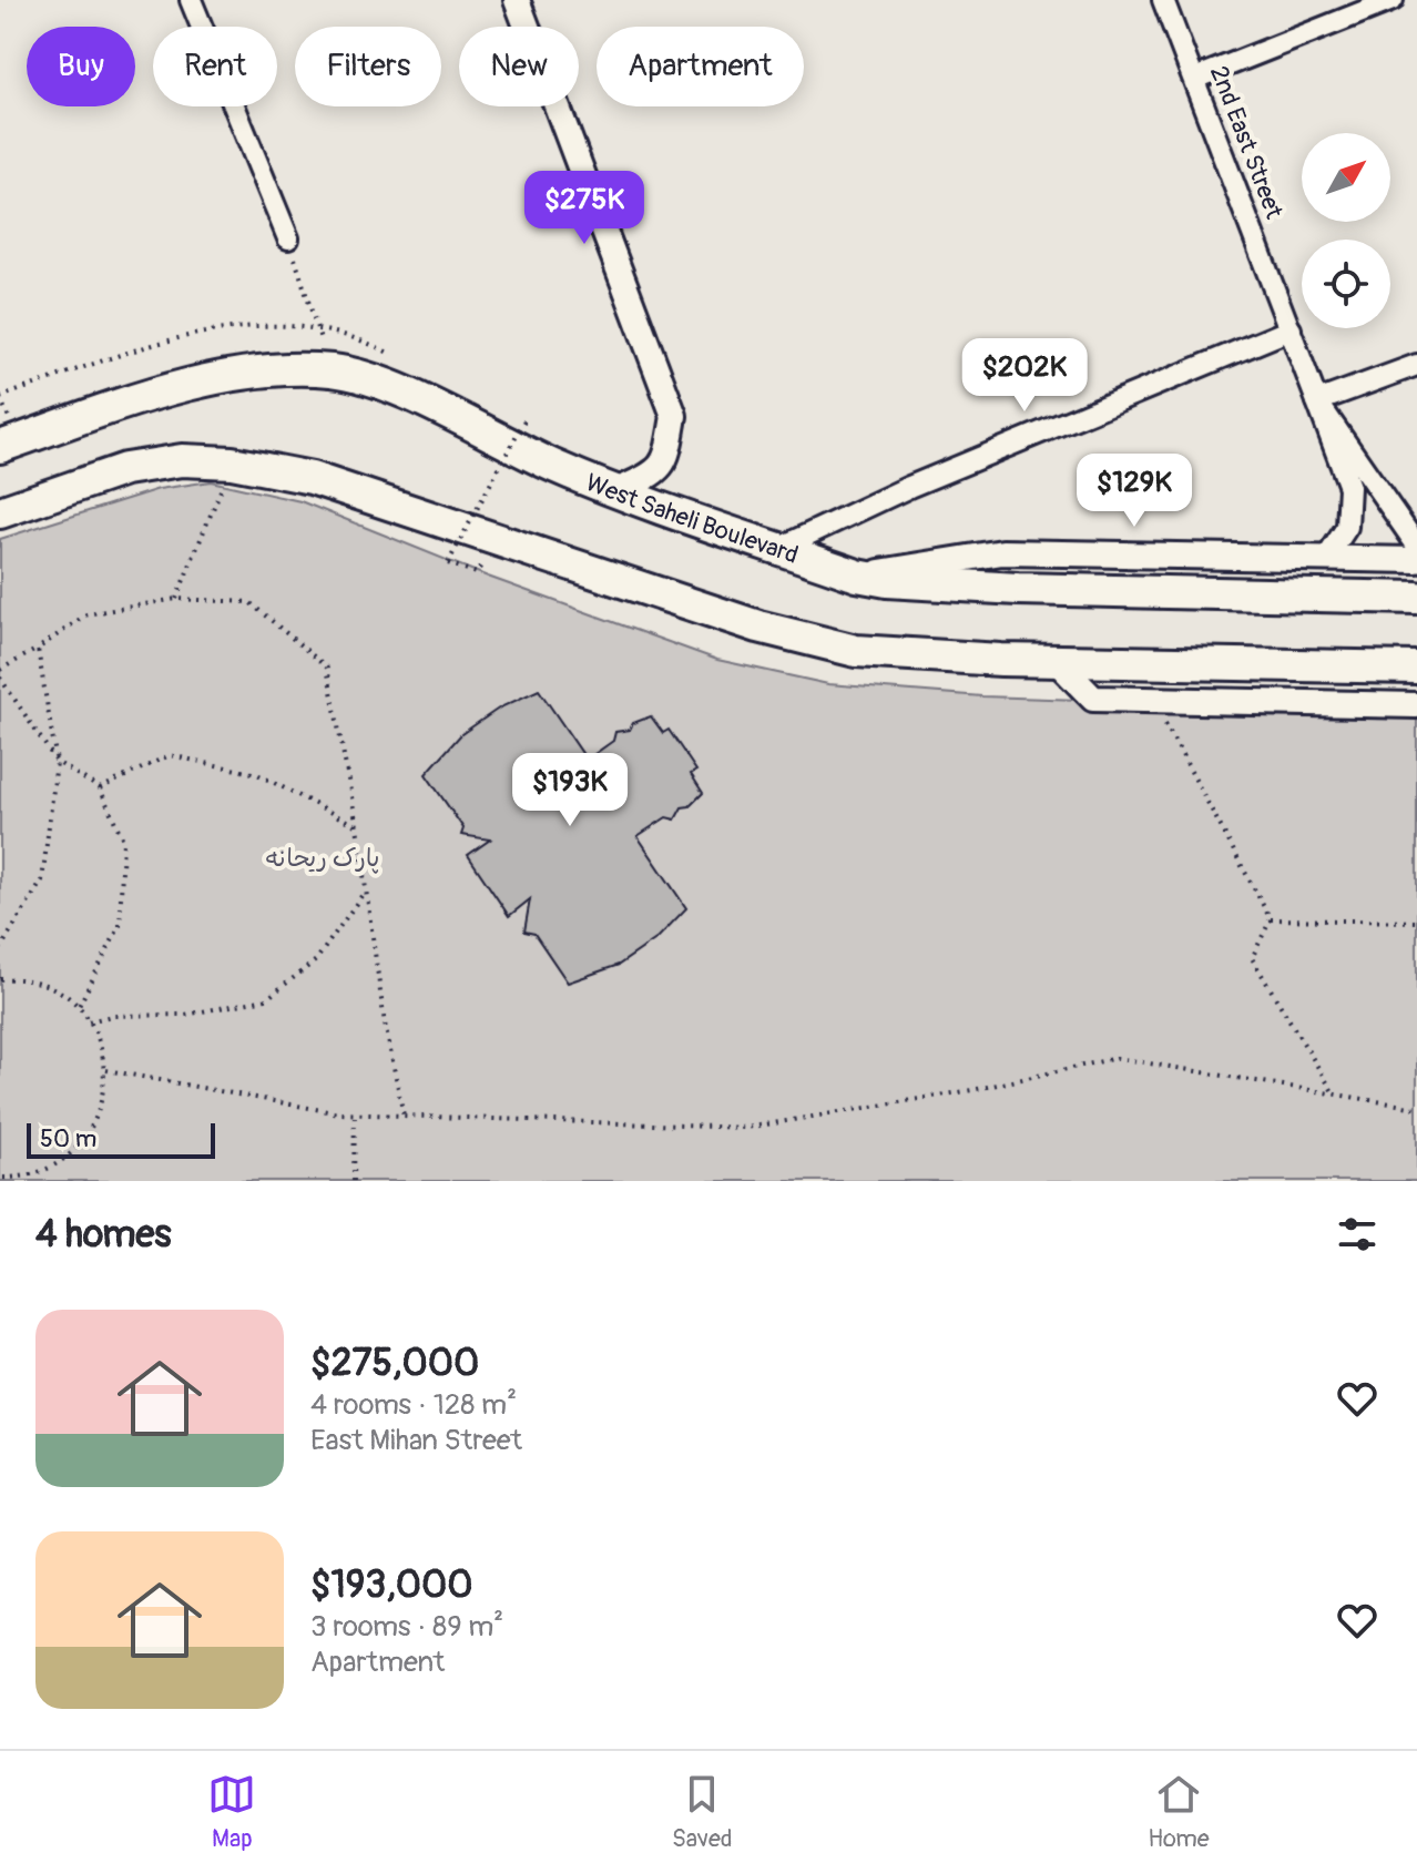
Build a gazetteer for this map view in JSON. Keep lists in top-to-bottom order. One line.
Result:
{"streets":{"main road":["West Saheli Boulevard"],"street":["2nd East Street"]},"parks":["پارک ریحانه"],"scale_bar":"50 m","north":"top right","page":{"chip":["Buy","Rent","Filters","New","Apartment"],"price":["$275K","$202K","$129K","$193K"],"scale":"50 m","heading":"4 homes","list":[{"name":"$275,000","note":"4 rooms · 128 m² · East Mihan Street"},{"name":"$193,000","note":"3 rooms · 89 m² · Apartment"}],"tabs":["Map","Saved","Home"]}}
